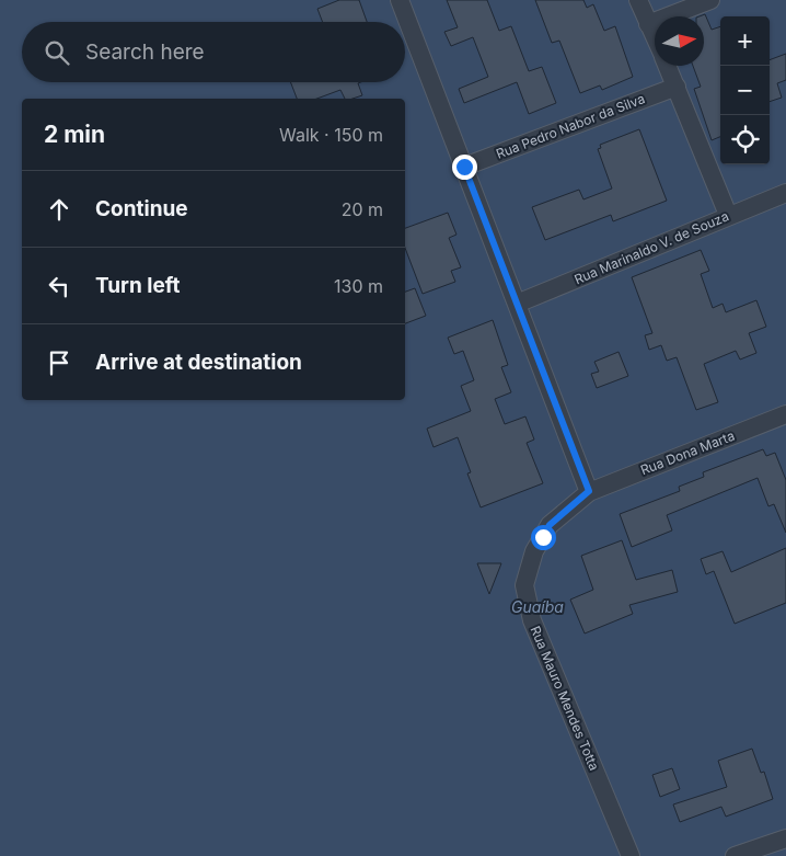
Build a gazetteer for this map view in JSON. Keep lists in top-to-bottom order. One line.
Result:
{"streets":{"street":["Rua Pedro Nabor da Silva","Rua Marinaldo V. de Souza","Rua Dona Marta","Rua Mauro Mendes Totta"]},"crossings":[["Rua Dona Marta","Rua Mauro Mendes Totta"]],"water":["Guaíba"],"north":"right","page":{"map_buttons":["+","−"],"search":"Search here","heading":["2 min","Walk · 150 m"],"list":[["Continue","20 m"],["Turn left","130 m"],"Arrive at destination"]}}
